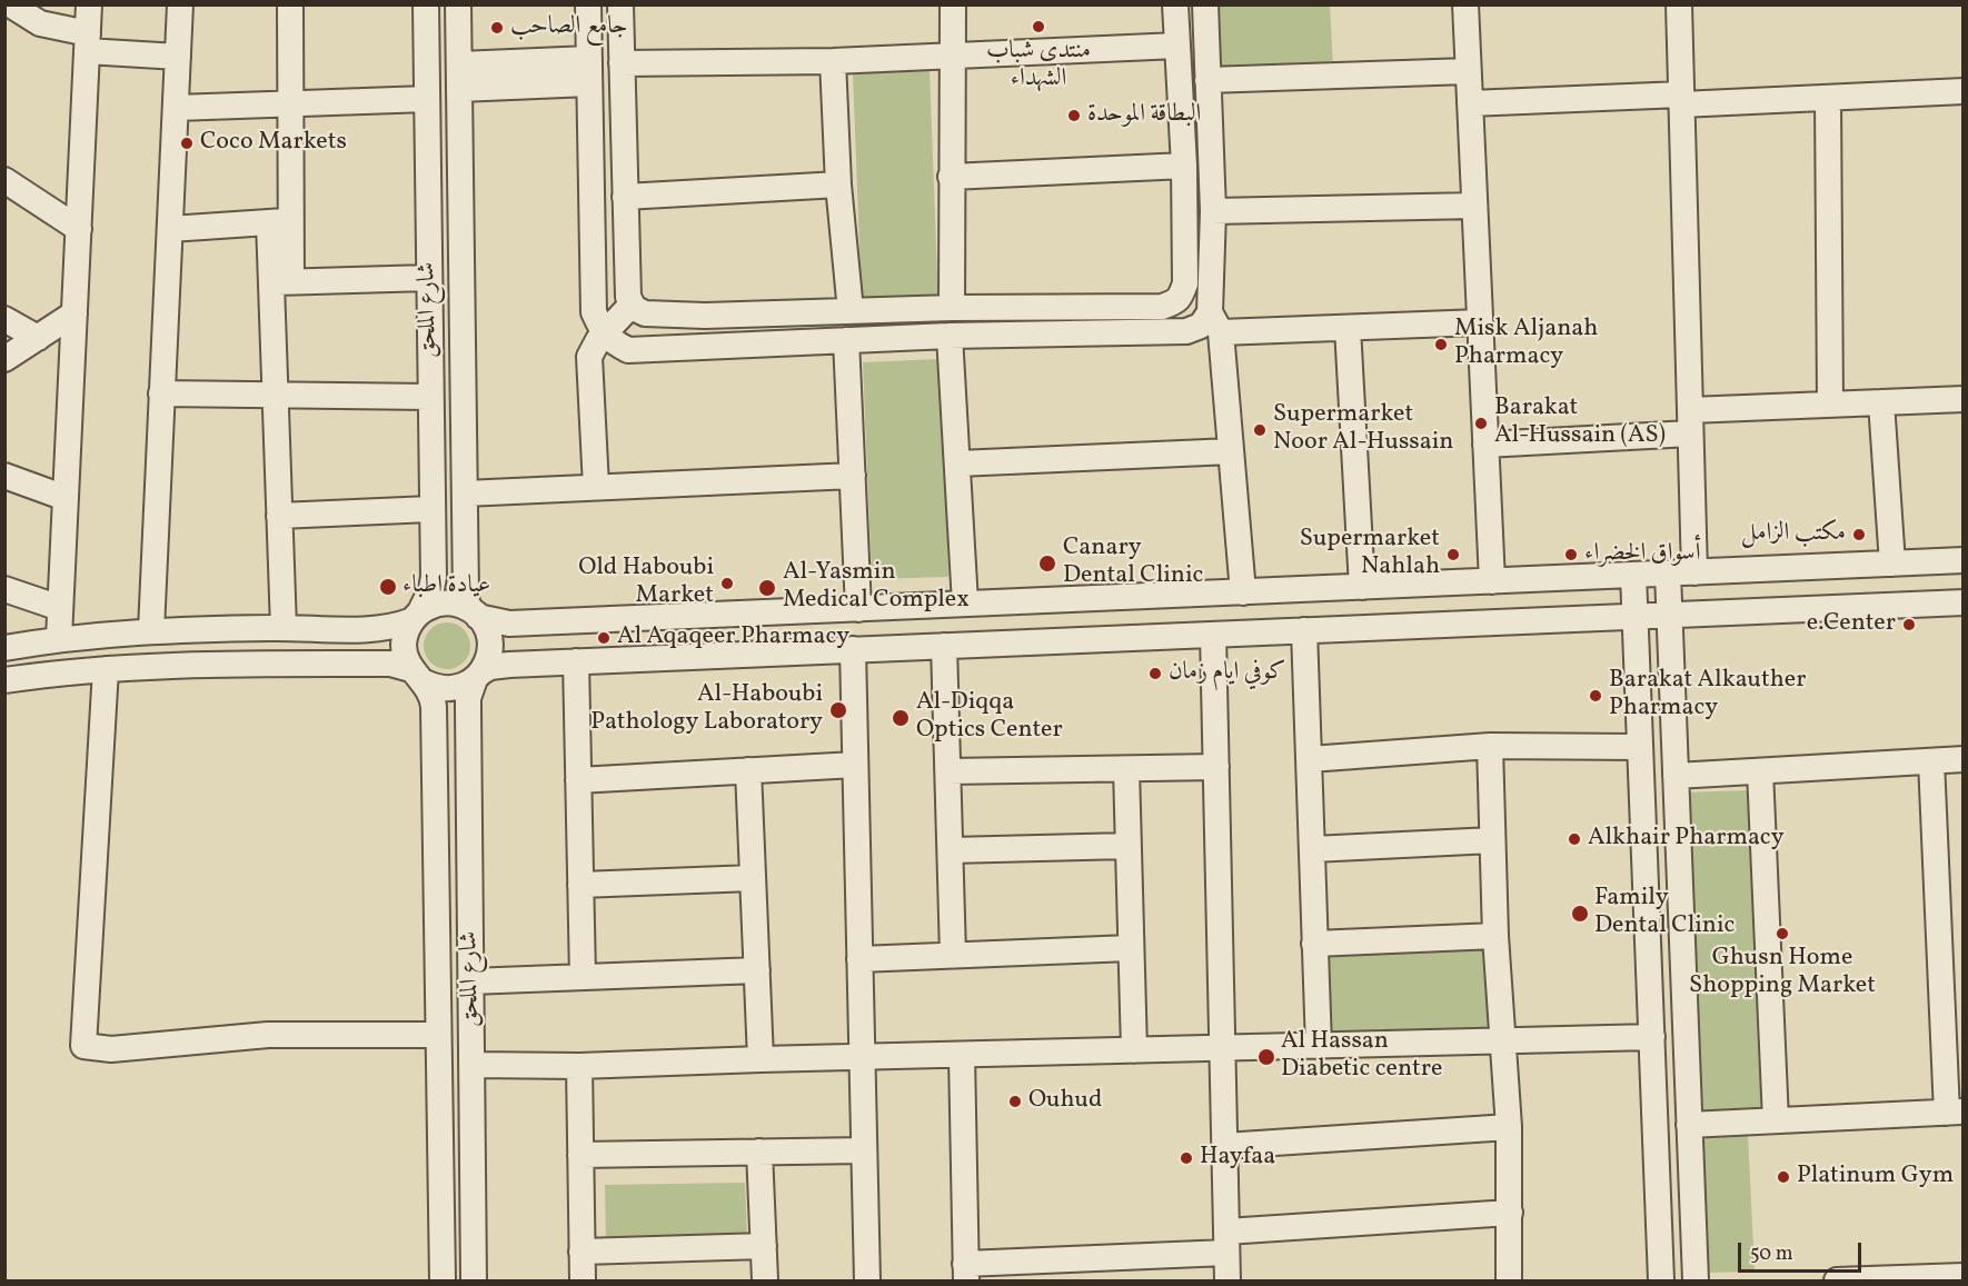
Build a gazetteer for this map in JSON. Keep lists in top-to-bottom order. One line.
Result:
{"streets":{"street":["شارع الملحق"]},"places":["منتدى شباب الشهداء","جامع الصاحب","البطاقة الموحدة","Coco Markets","Misk Aljanah Pharmacy","Barakat Al-Hussain (AS)","Supermarket Noor Al-Hussain","مكتب الزامل","Supermarket Nahlah","أسواق الخضراء","Canary Dental Clinic","Old Haboubi Market","عيادة اطباء","Al-Yasmin Medical Complex","e.Center","Al Aqaqeer Pharmacy","كوفي ايام زمان","Barakat Alkauther Pharmacy","Al-Haboubi Pathology Laboratory","Al-Diqqa Optics Center","Alkhair Pharmacy","Family Dental Clinic","Ghusn Home Shopping Market","Al Hassan Diabetic centre","Ouhud","Hayfaa","Platinum Gym"],"scale_bar":"50 m"}
